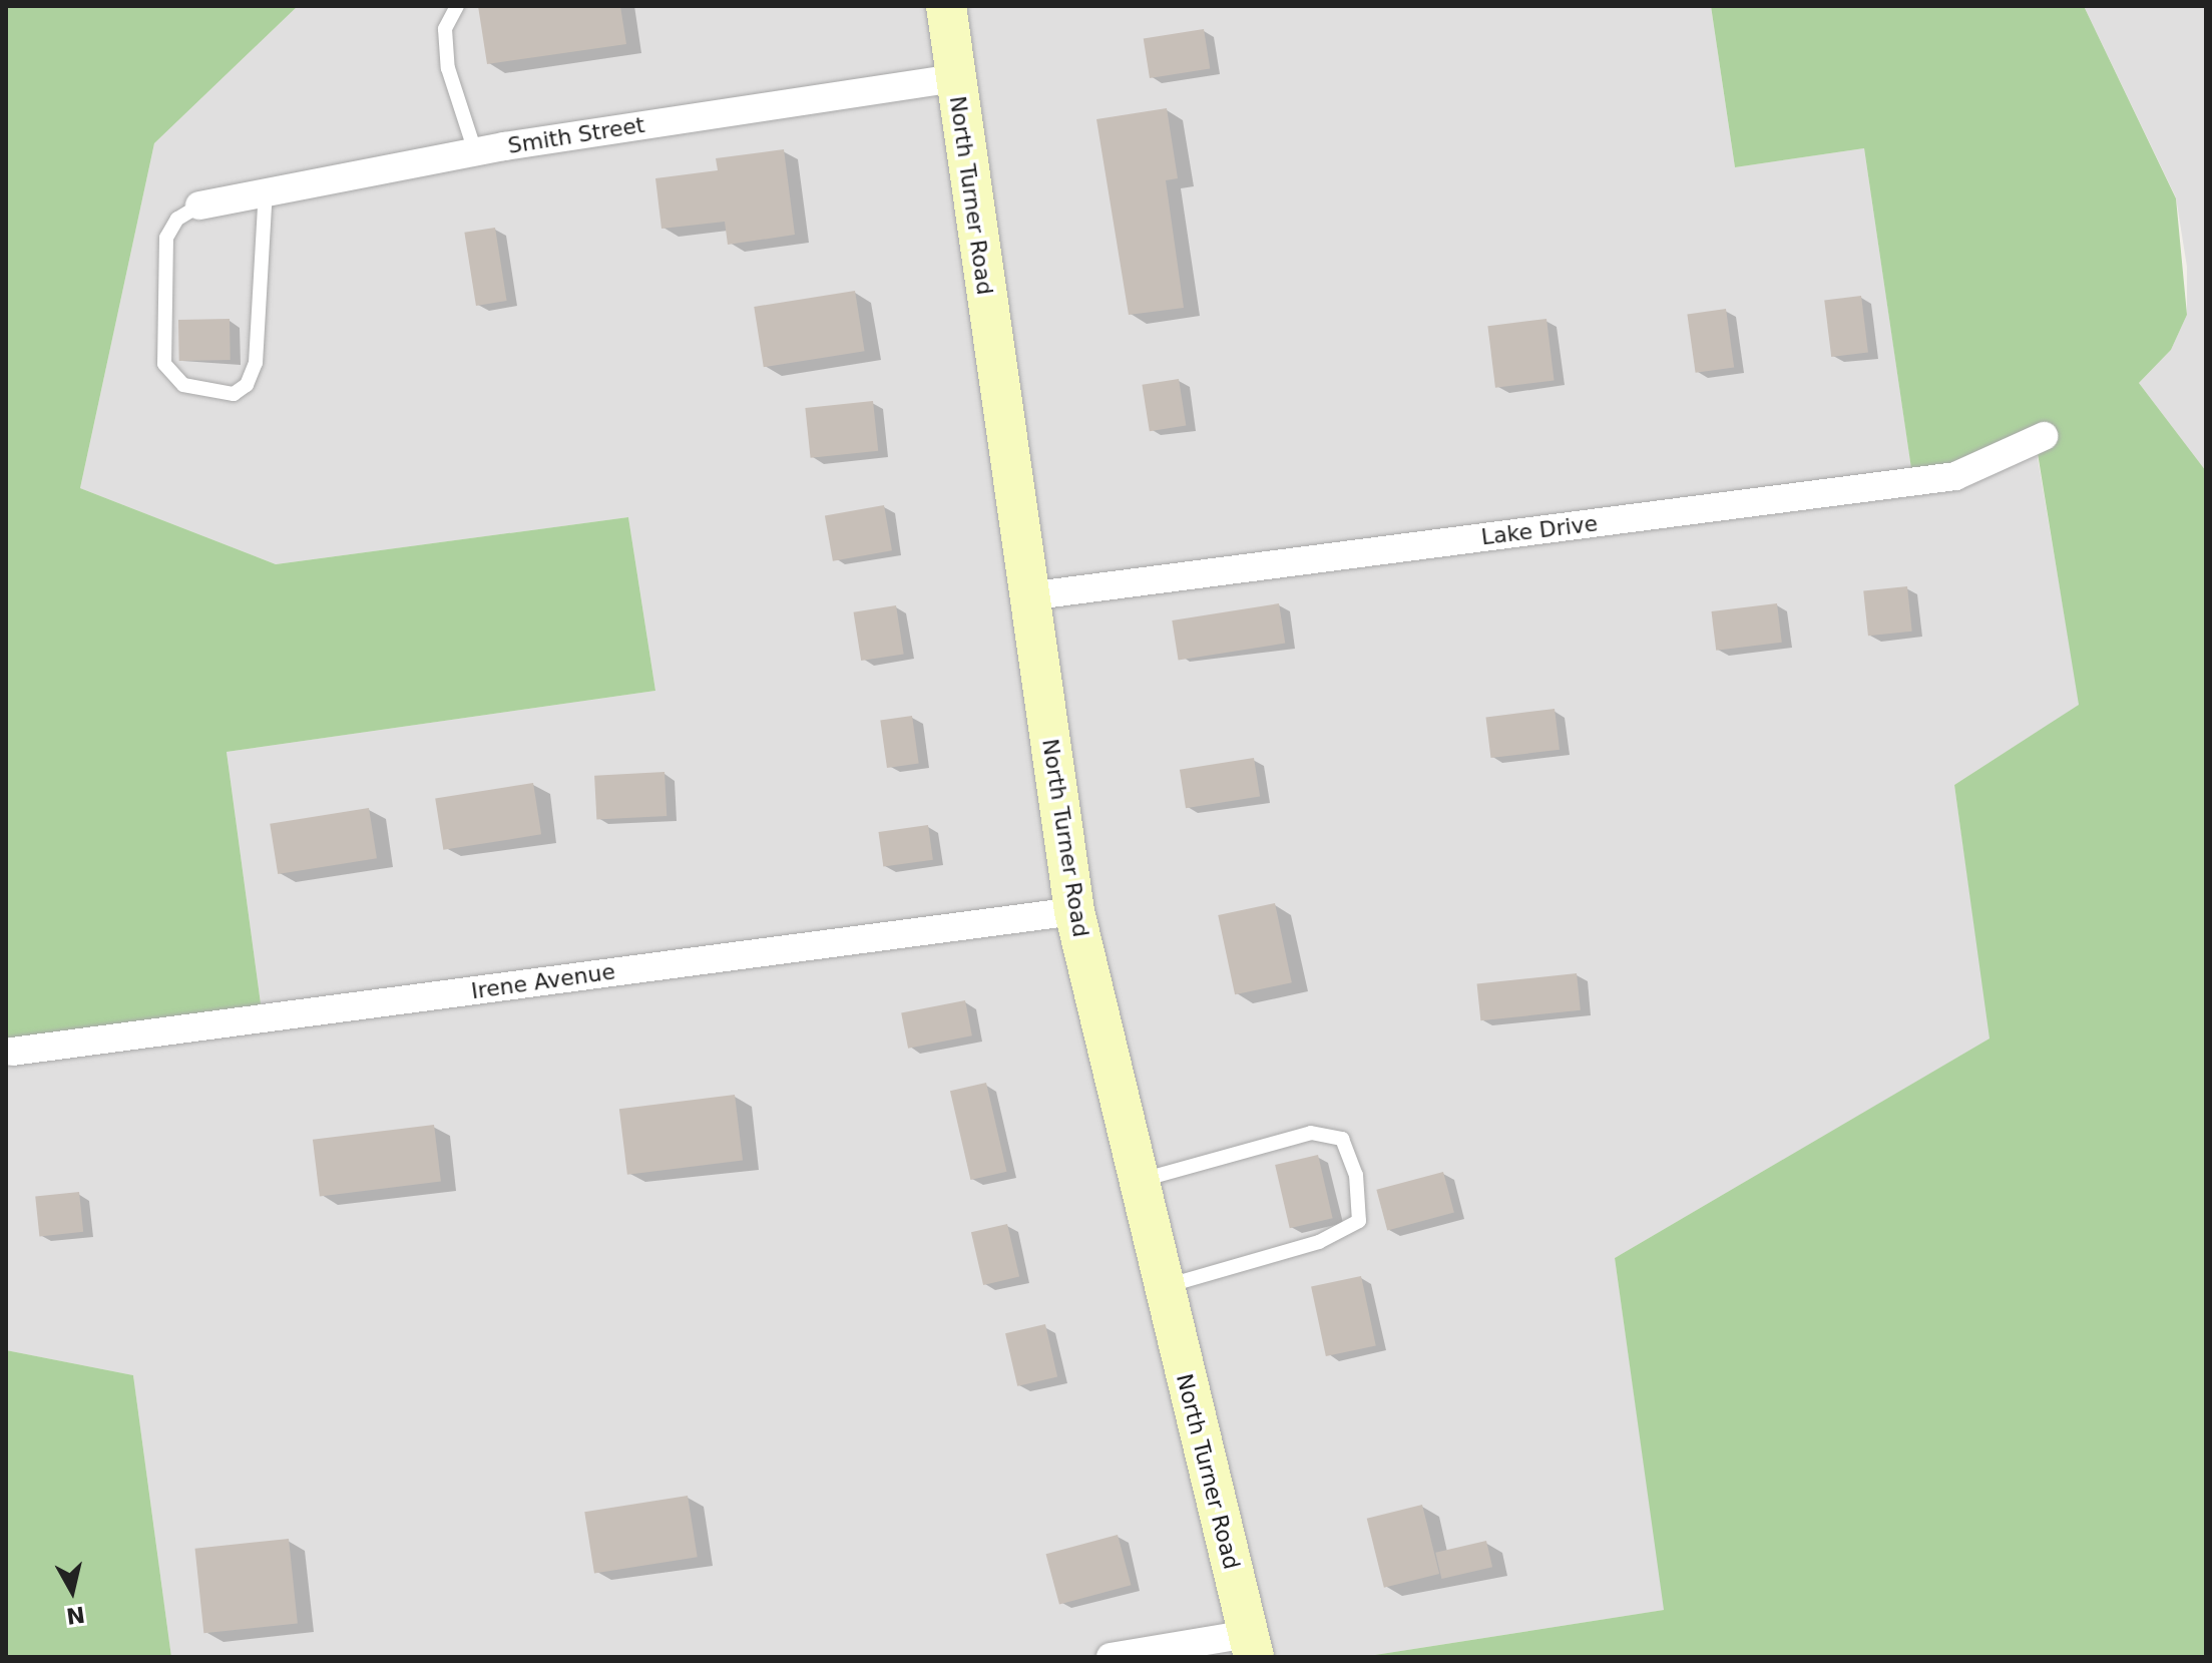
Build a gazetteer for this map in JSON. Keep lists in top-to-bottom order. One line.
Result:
{"streets":{"street":["Smith Street","North Turner Road","Lake Drive","Irene Avenue"]},"crossings":[["Smith Street","North Turner Road"],["North Turner Road","Lake Drive"],["North Turner Road","Irene Avenue"]],"north":"bottom"}
